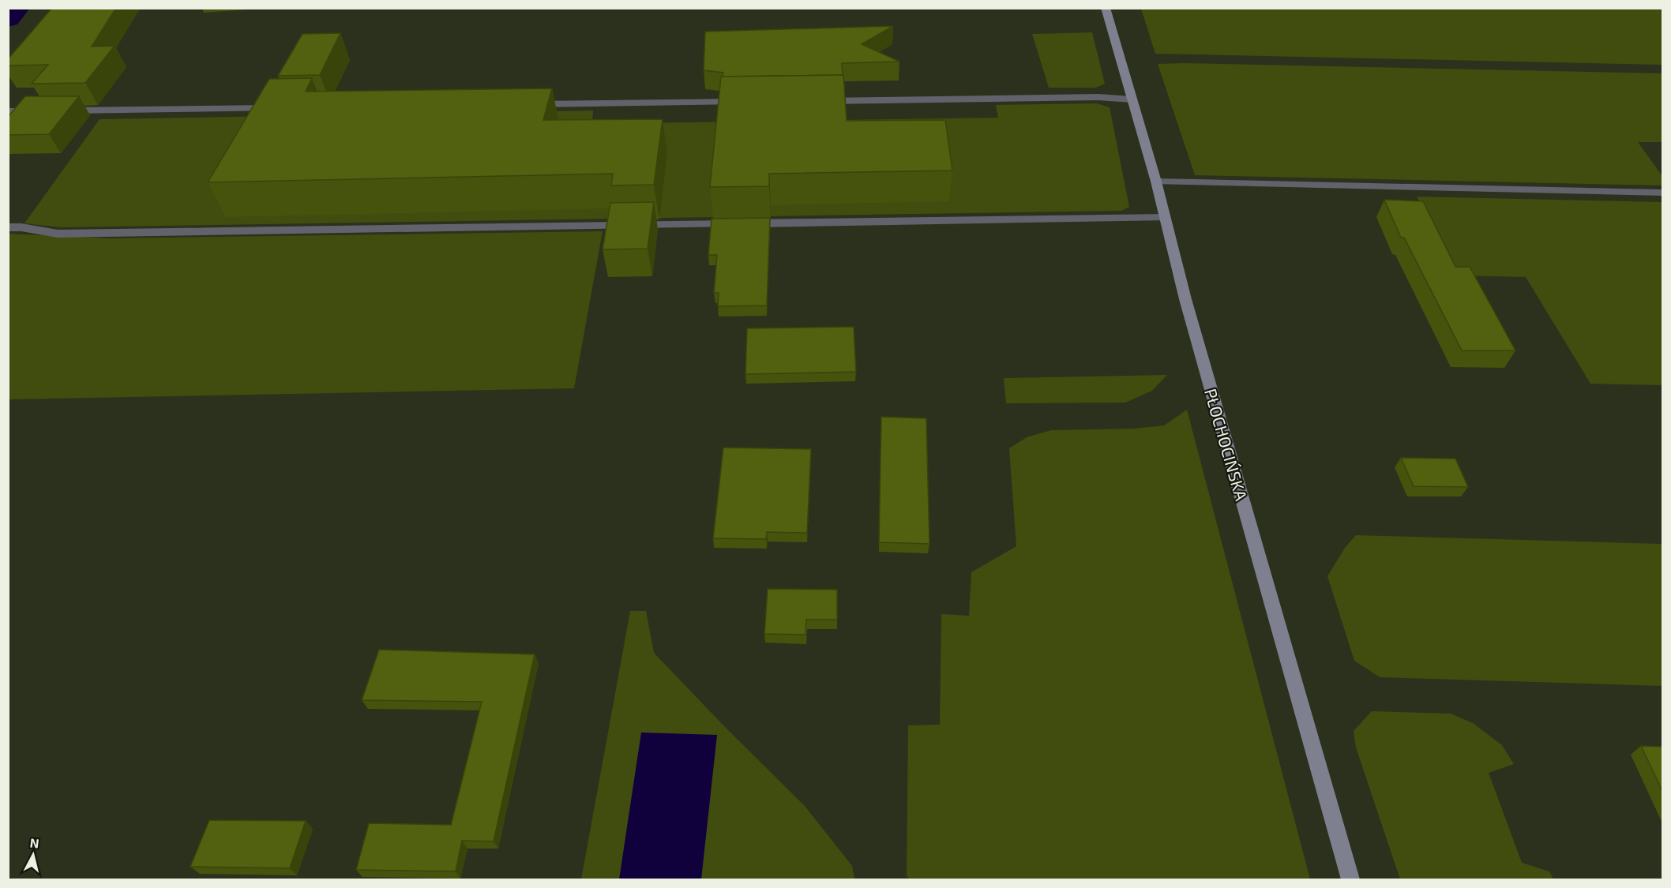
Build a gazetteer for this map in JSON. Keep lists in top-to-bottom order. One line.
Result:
{"streets":{"main road":["PŁOCHOCIŃSKA"]},"north":"top"}
